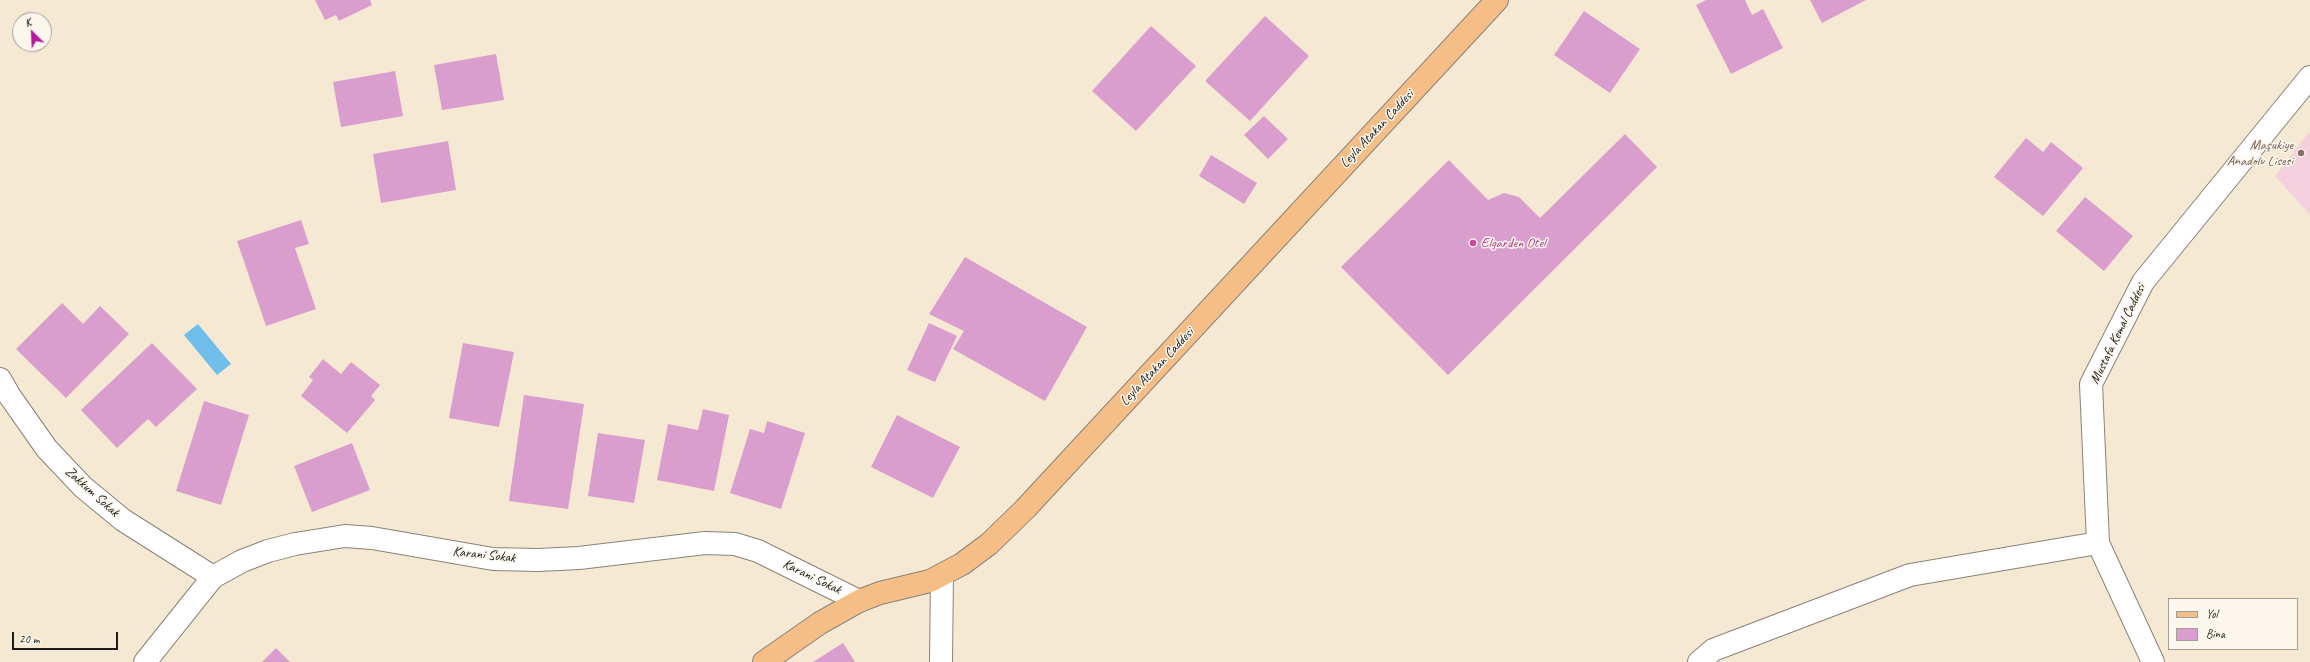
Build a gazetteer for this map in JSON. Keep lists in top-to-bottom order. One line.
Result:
{"streets":{"main road":["Leyla Atakan Caddesi"],"street":["Mustafa Kemal Caddesi","Zakkum Sokak","Karani Sokak"]},"crossings":[["Leyla Atakan Caddesi","Karani Sokak"],["Zakkum Sokak","Karani Sokak"]],"places":["Maşukiye Anadolu Lisesi","Elgarden Otel"],"legend":["Yol","Bina"],"scale_bar":"20 m","north":"top left"}
